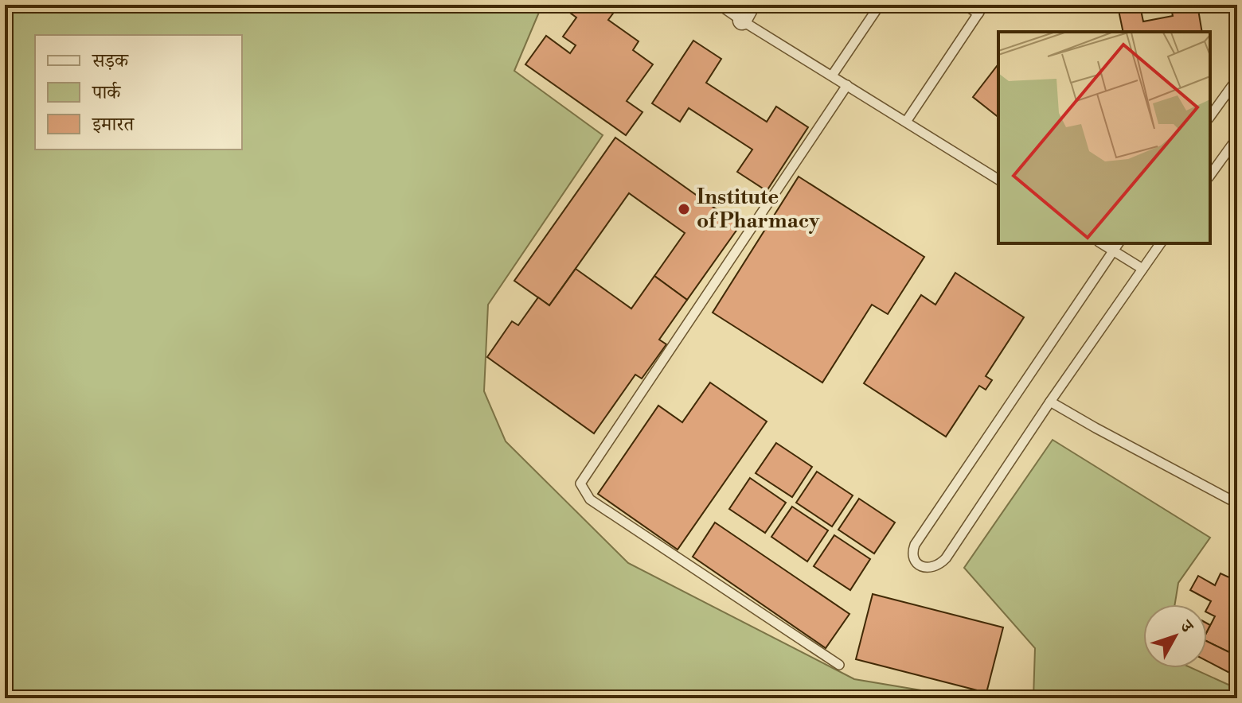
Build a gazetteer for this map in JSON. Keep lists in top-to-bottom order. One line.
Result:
{"places":["Institute of Pharmacy"],"legend":["सड़क","पार्क","इमारत"],"north":"top right"}
